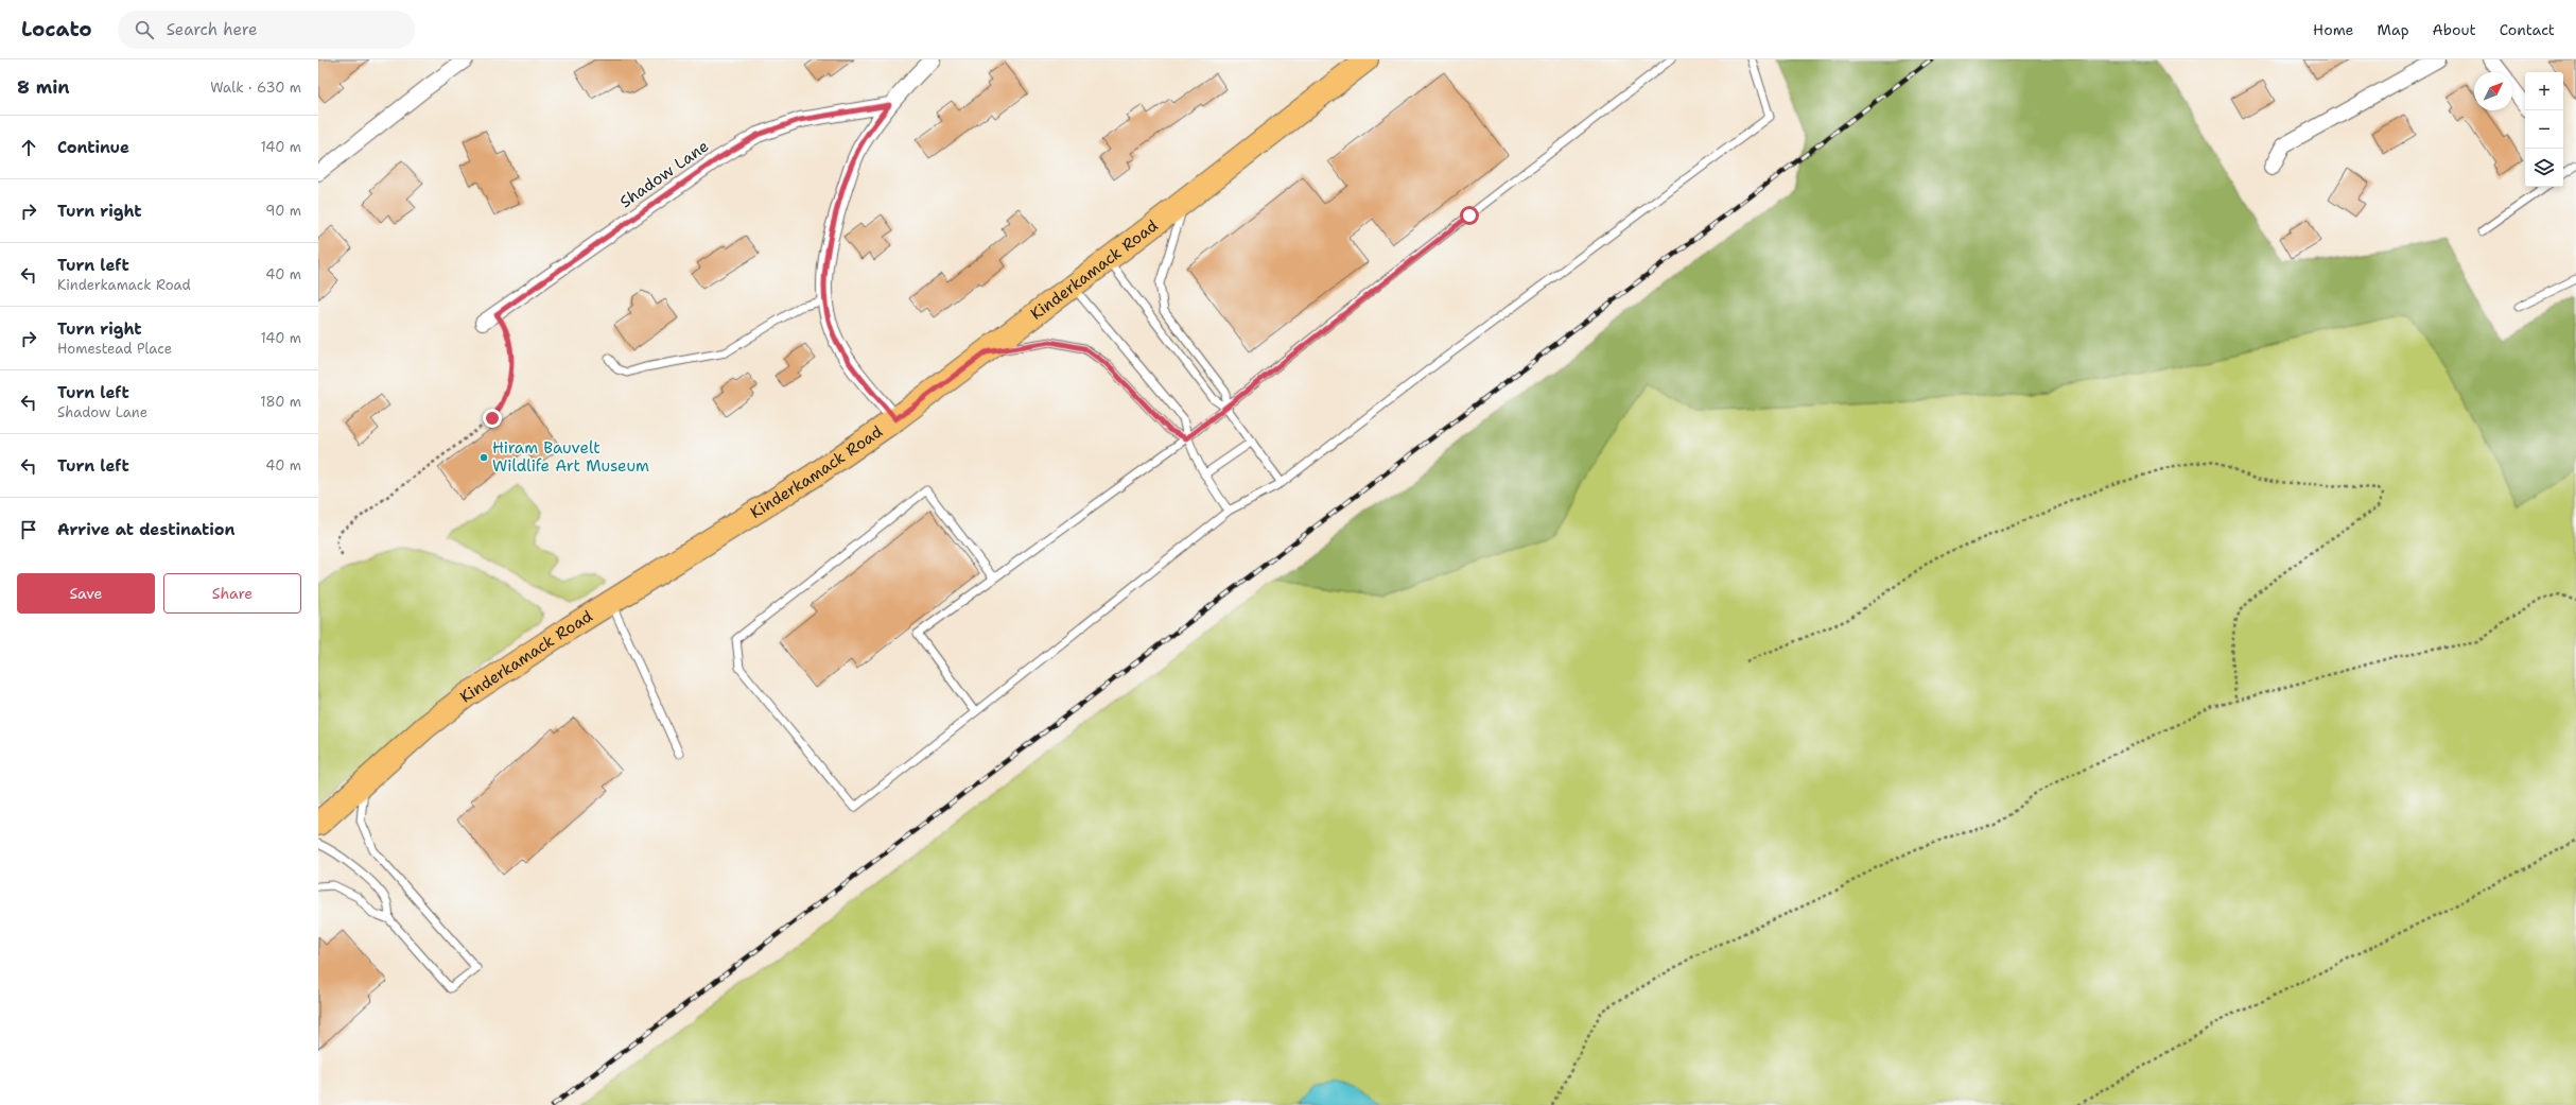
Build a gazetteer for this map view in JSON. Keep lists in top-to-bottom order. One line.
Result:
{"streets":{"main road":["Kinderkamack Road"],"street":["Shadow Lane"]},"places":["Hiram Bauvelt Wildlife Art Museum"],"north":"top right","page":{"header":"Locato","search":"Search here","nav":["Home","Map","About","Contact"],"heading":["8 min","Walk · 630 m"],"map_buttons":["+","−"],"list":[["Continue","140 m"],["Turn right","90 m"],["Turn left","Kinderkamack Road","40 m"],["Turn right","Homestead Place","140 m"],["Turn left","Shadow Lane","180 m"],["Turn left","40 m"],"Arrive at destination"],"buttons":["Save","Share"]}}
